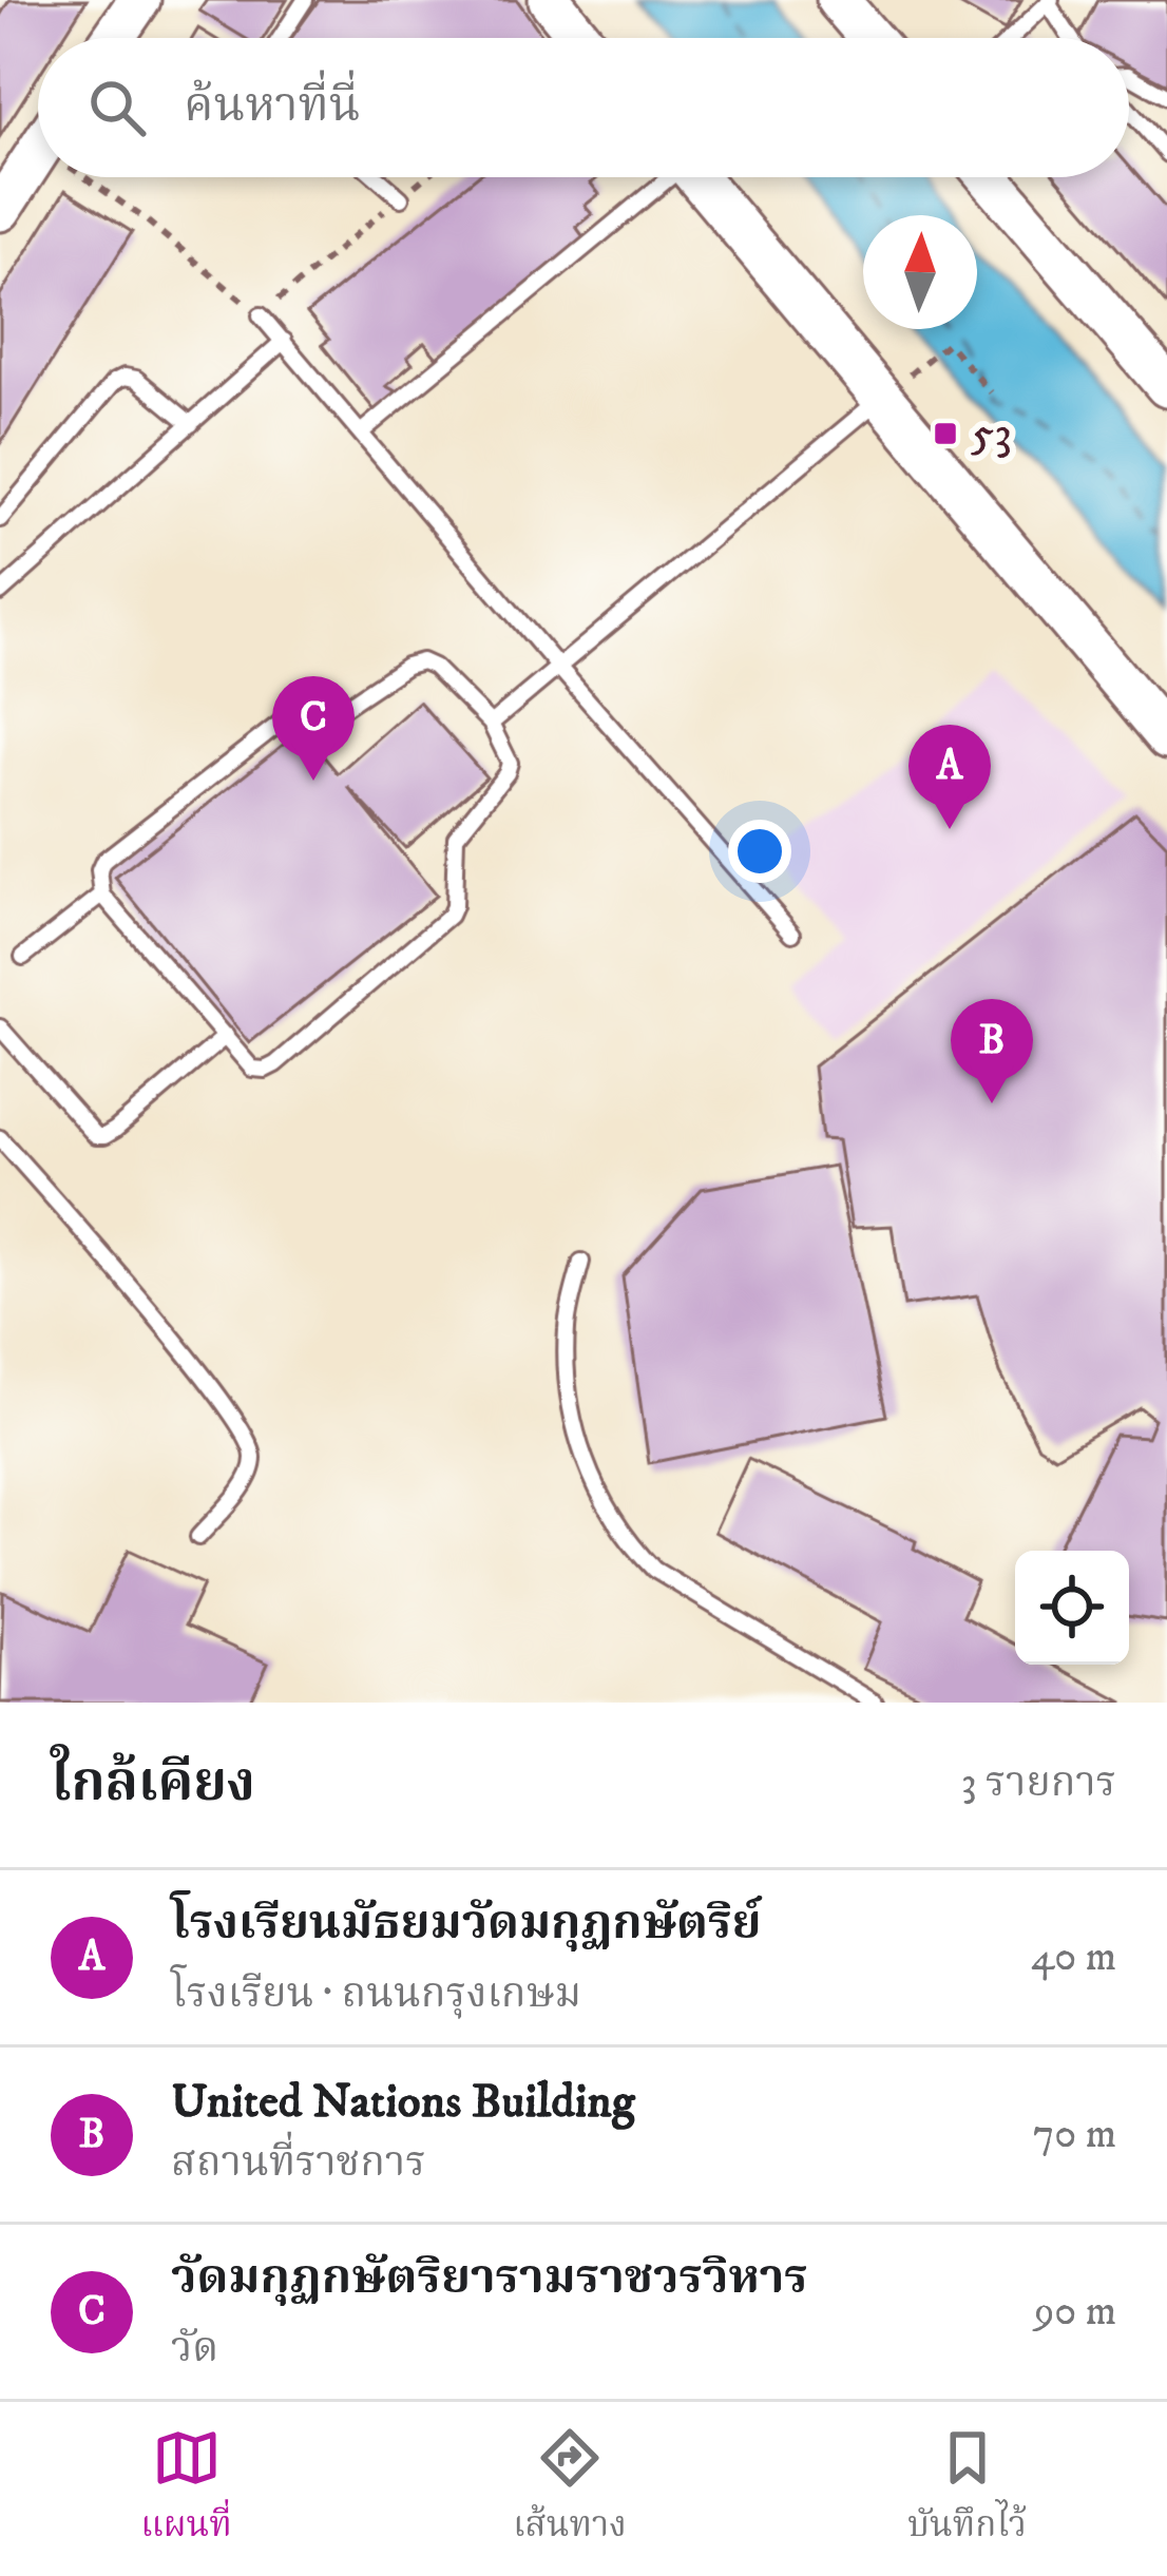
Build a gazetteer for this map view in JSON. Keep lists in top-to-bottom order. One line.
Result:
{"places":{"transit":["53"]},"north":"top","page":{"search":"ค้นหาที่นี่","pins":["C","A","B"],"heading":["ใกล้เคียง","3 รายการ"],"list":[{"mark":"A","name":"โรงเรียนมัธยมวัดมกุฏกษัตริย์","note":"โรงเรียน · ถนนกรุงเกษม","value":"40 m"},{"mark":"B","name":"United Nations Building","note":"สถานที่ราชการ","value":"70 m"},{"mark":"C","name":"วัดมกุฏกษัตริยารามราชวรวิหาร","note":"วัด","value":"90 m"}],"nav":["แผนที่","เส้นทาง","บันทึกไว้"]}}
